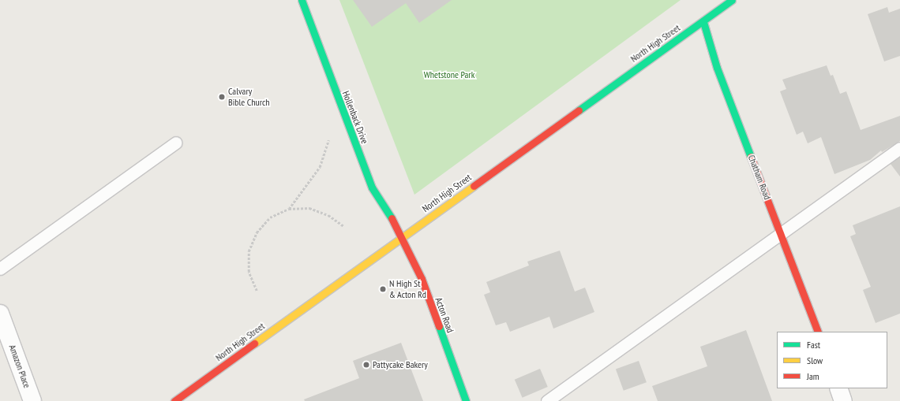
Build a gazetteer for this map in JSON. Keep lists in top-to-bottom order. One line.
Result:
{"streets":{"street":["North High Street","Hollenback Drive","Chatham Road","Acton Road","Amazon Place"]},"crossings":[["North High Street","Hollenback Drive"],["North High Street","Chatham Road"],["North High Street","Acton Road"],["Hollenback Drive","Acton Road"]],"parks":["Whetstone Park"],"places":["Calvary Bible Church","N High St & Acton Rd","Pattycake Bakery"],"legend":["Fast","Slow","Jam"]}
